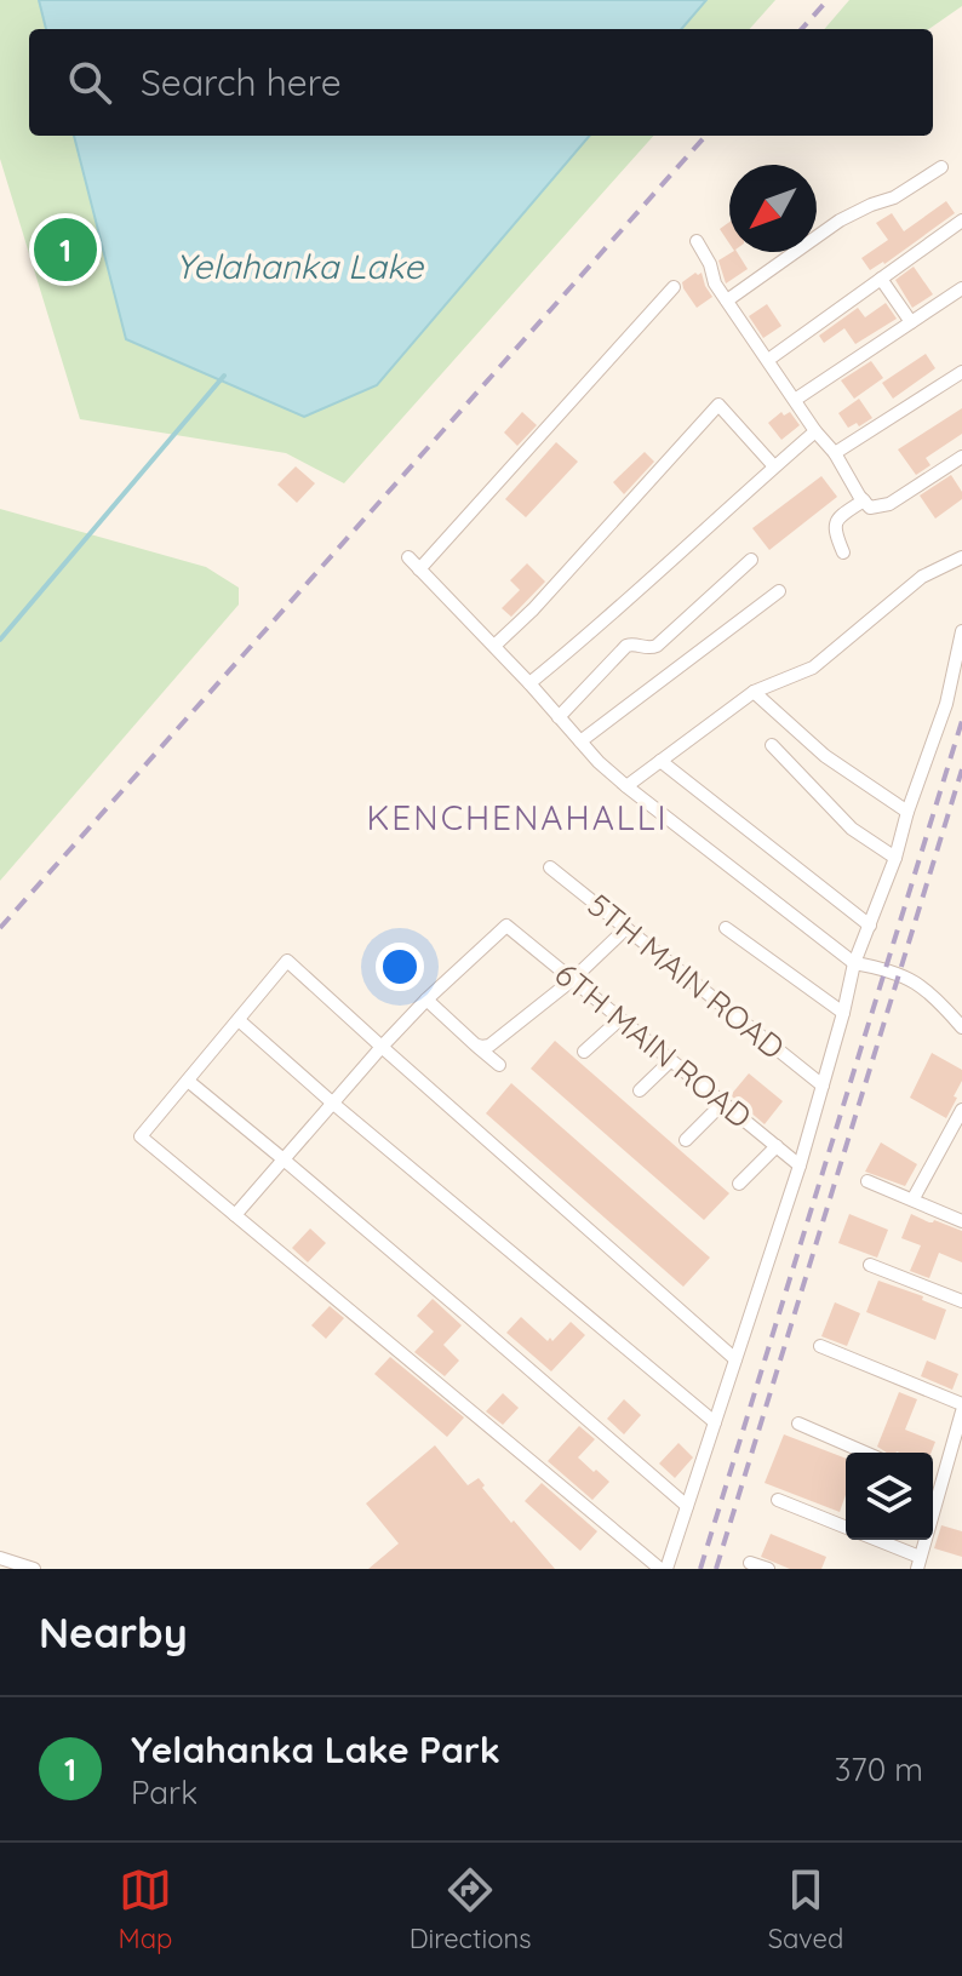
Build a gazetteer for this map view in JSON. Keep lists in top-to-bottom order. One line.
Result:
{"streets":{"street":["5TH MAIN ROAD","6TH MAIN ROAD"]},"districts":["KENCHENAHALLI"],"water":["Yelahanka Lake"],"north":"bottom left","page":{"search":"Search here","pins":"1","heading":"Nearby","list":[{"mark":"1","name":"Yelahanka Lake Park","note":"Park","value":"370 m"}],"nav":["Map","Directions","Saved"]}}
